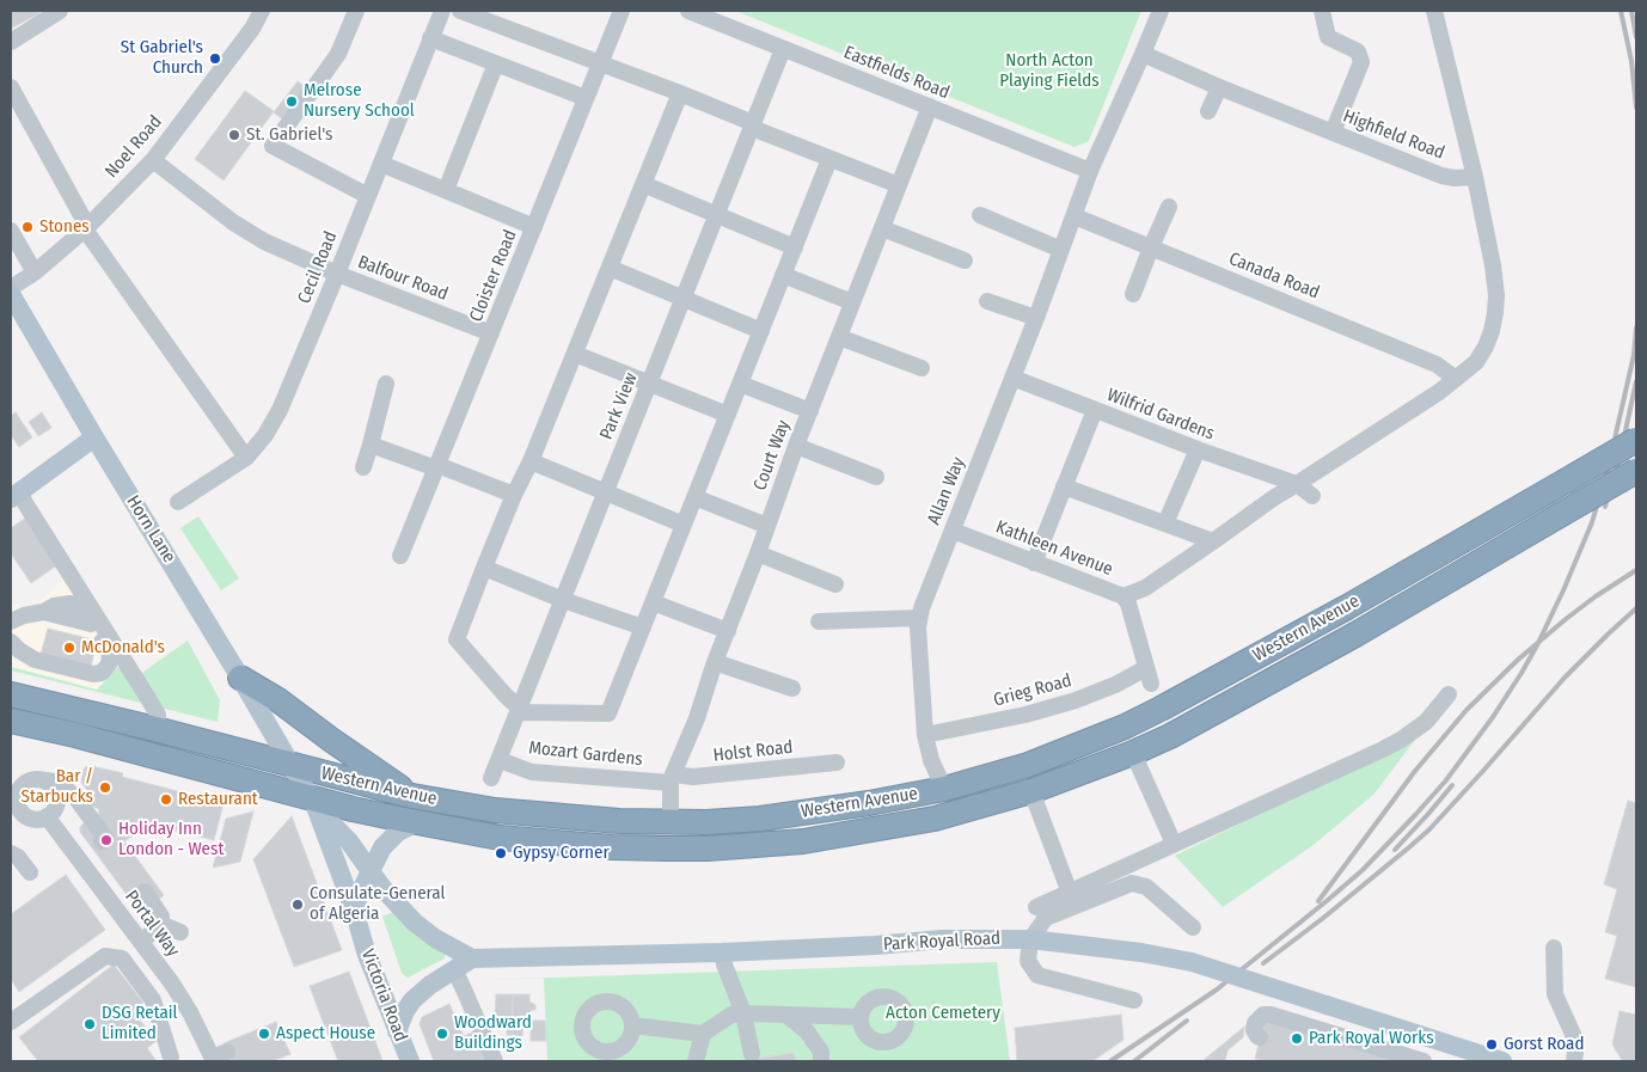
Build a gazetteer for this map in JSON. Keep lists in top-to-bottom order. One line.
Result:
{"streets":{"highway":["Western Avenue"],"main road":["Horn Lane","Park Royal Road","Victoria Road"],"street":["Eastfields Road","Highfield Road","Noel Road","Cecil Road","Cloister Road","Canada Road","Balfour Road","Park View","Wilfrid Gardens","Court Way","Allan Way","Kathleen Avenue","Grieg Road","Holst Road","Mozart Gardens","Portal Way"]},"crossings":[["Eastfields Road","Park View"],["Eastfields Road","Court Way"],["Eastfields Road","Allan Way"],["Highfield Road","Allan Way"],["Noel Road","Balfour Road"],["Cecil Road","Balfour Road"],["Cloister Road","Balfour Road"],["Canada Road","Allan Way"],["Park View","Mozart Gardens"],["Wilfrid Gardens","Allan Way"],["Court Way","Western Avenue"],["Court Way","Holst Road"],["Court Way","Mozart Gardens"],["Allan Way","Kathleen Avenue"],["Allan Way","Western Avenue"],["Allan Way","Grieg Road"],["Horn Lane","Western Avenue"],["Horn Lane","Victoria Road"],["Kathleen Avenue","Grieg Road"],["Western Avenue","Victoria Road"],["Holst Road","Mozart Gardens"],["Park Royal Road","Victoria Road"]],"parks":["North Acton Playing Fields","Acton Cemetery"],"places":["St Gabriel's Church","Melrose Nursery School","St. Gabriel's","Stones","McDonald's","Bar / Starbucks","Restaurant","Holiday Inn London - West","Gypsy Corner","Consulate-General of Algeria","DSG Retail Limited","Aspect House","Woodward Buildings","Park Royal Works","Gorst Road"]}
